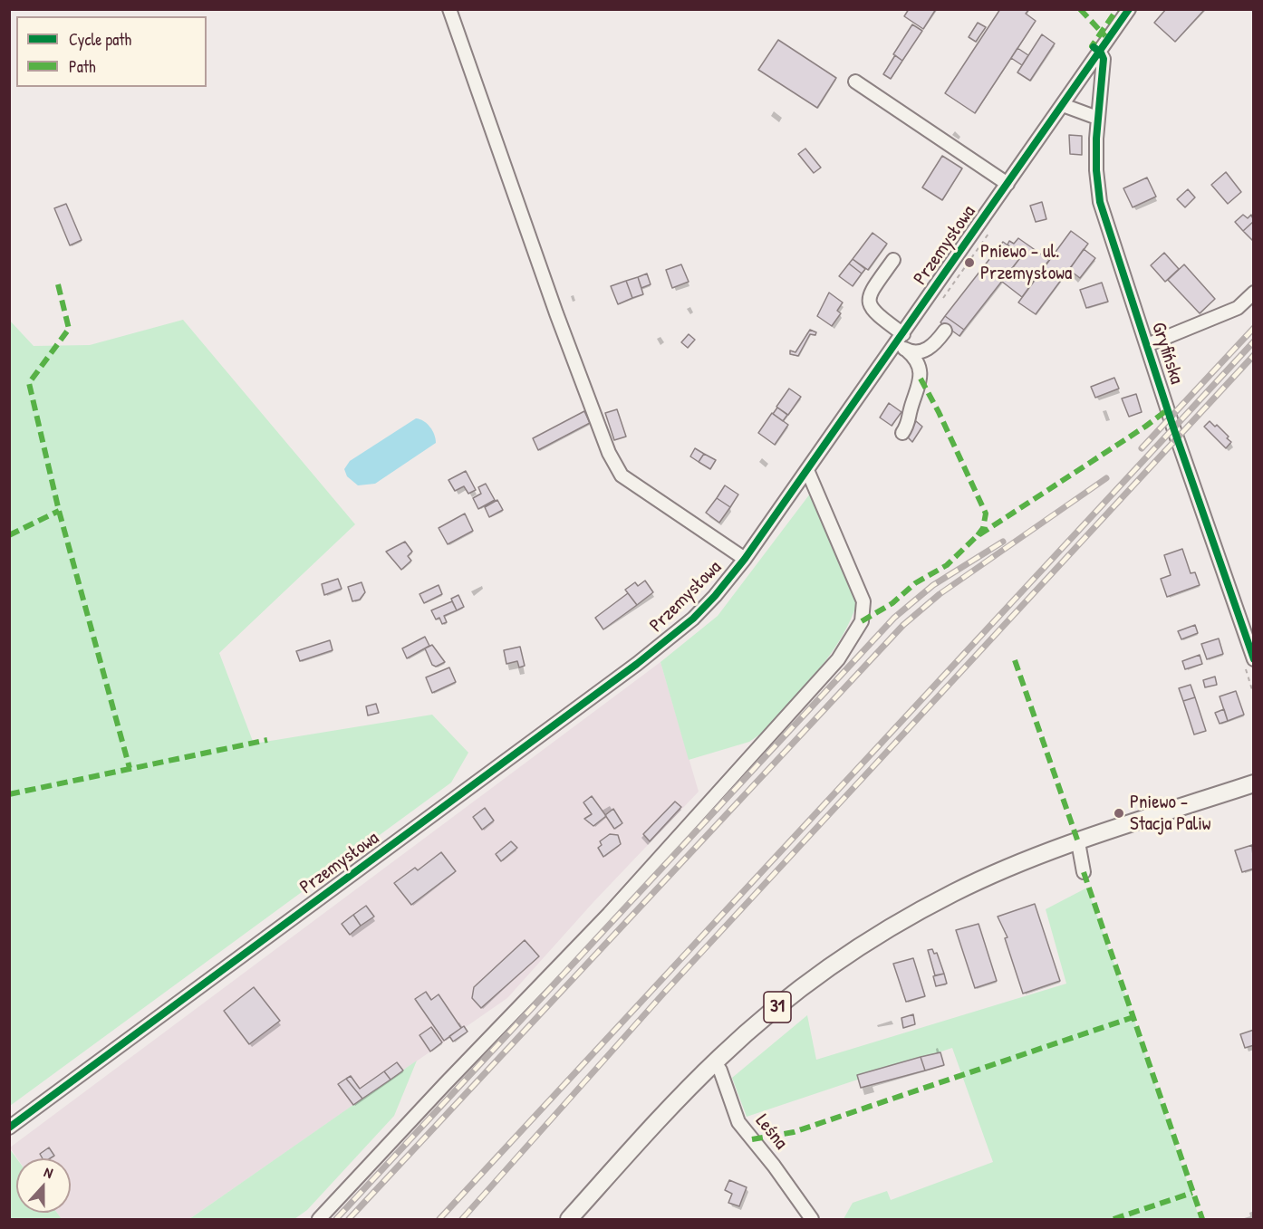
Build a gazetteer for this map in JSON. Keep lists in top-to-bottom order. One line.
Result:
{"streets":{"main road":["31"],"street":["Przemysłowa","Gryfińska","Leśna"]},"crossings":[["Przemysłowa","Gryfińska"],["31","Leśna"]],"places":["Pniewo - ul. Przemysłowa","Pniewo - Stacja Paliw"],"legend":["Cycle path","Path"],"north":"top"}
